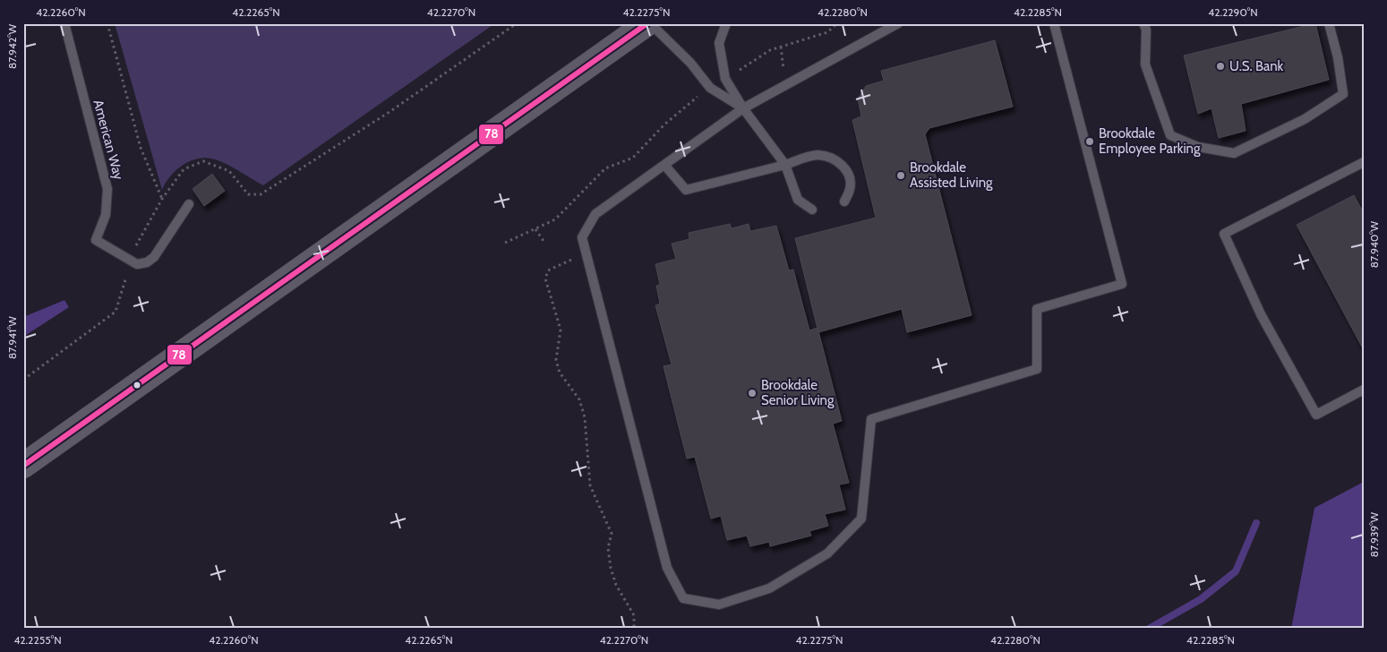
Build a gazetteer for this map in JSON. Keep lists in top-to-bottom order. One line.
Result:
{"streets":{"lane":["American Way"]},"places":["U.S. Bank","Brookdale Employee Parking","Brookdale Assisted Living","Brookdale Senior Living"],"lines":["transit line 78"],"coordinates":["42.2260°N","42.2265°N","42.2270°N","42.2275°N","42.2280°N","42.2285°N","42.2290°N","87.942°W","87.940°W","87.941°W","87.939°W","42.2255°N"]}
